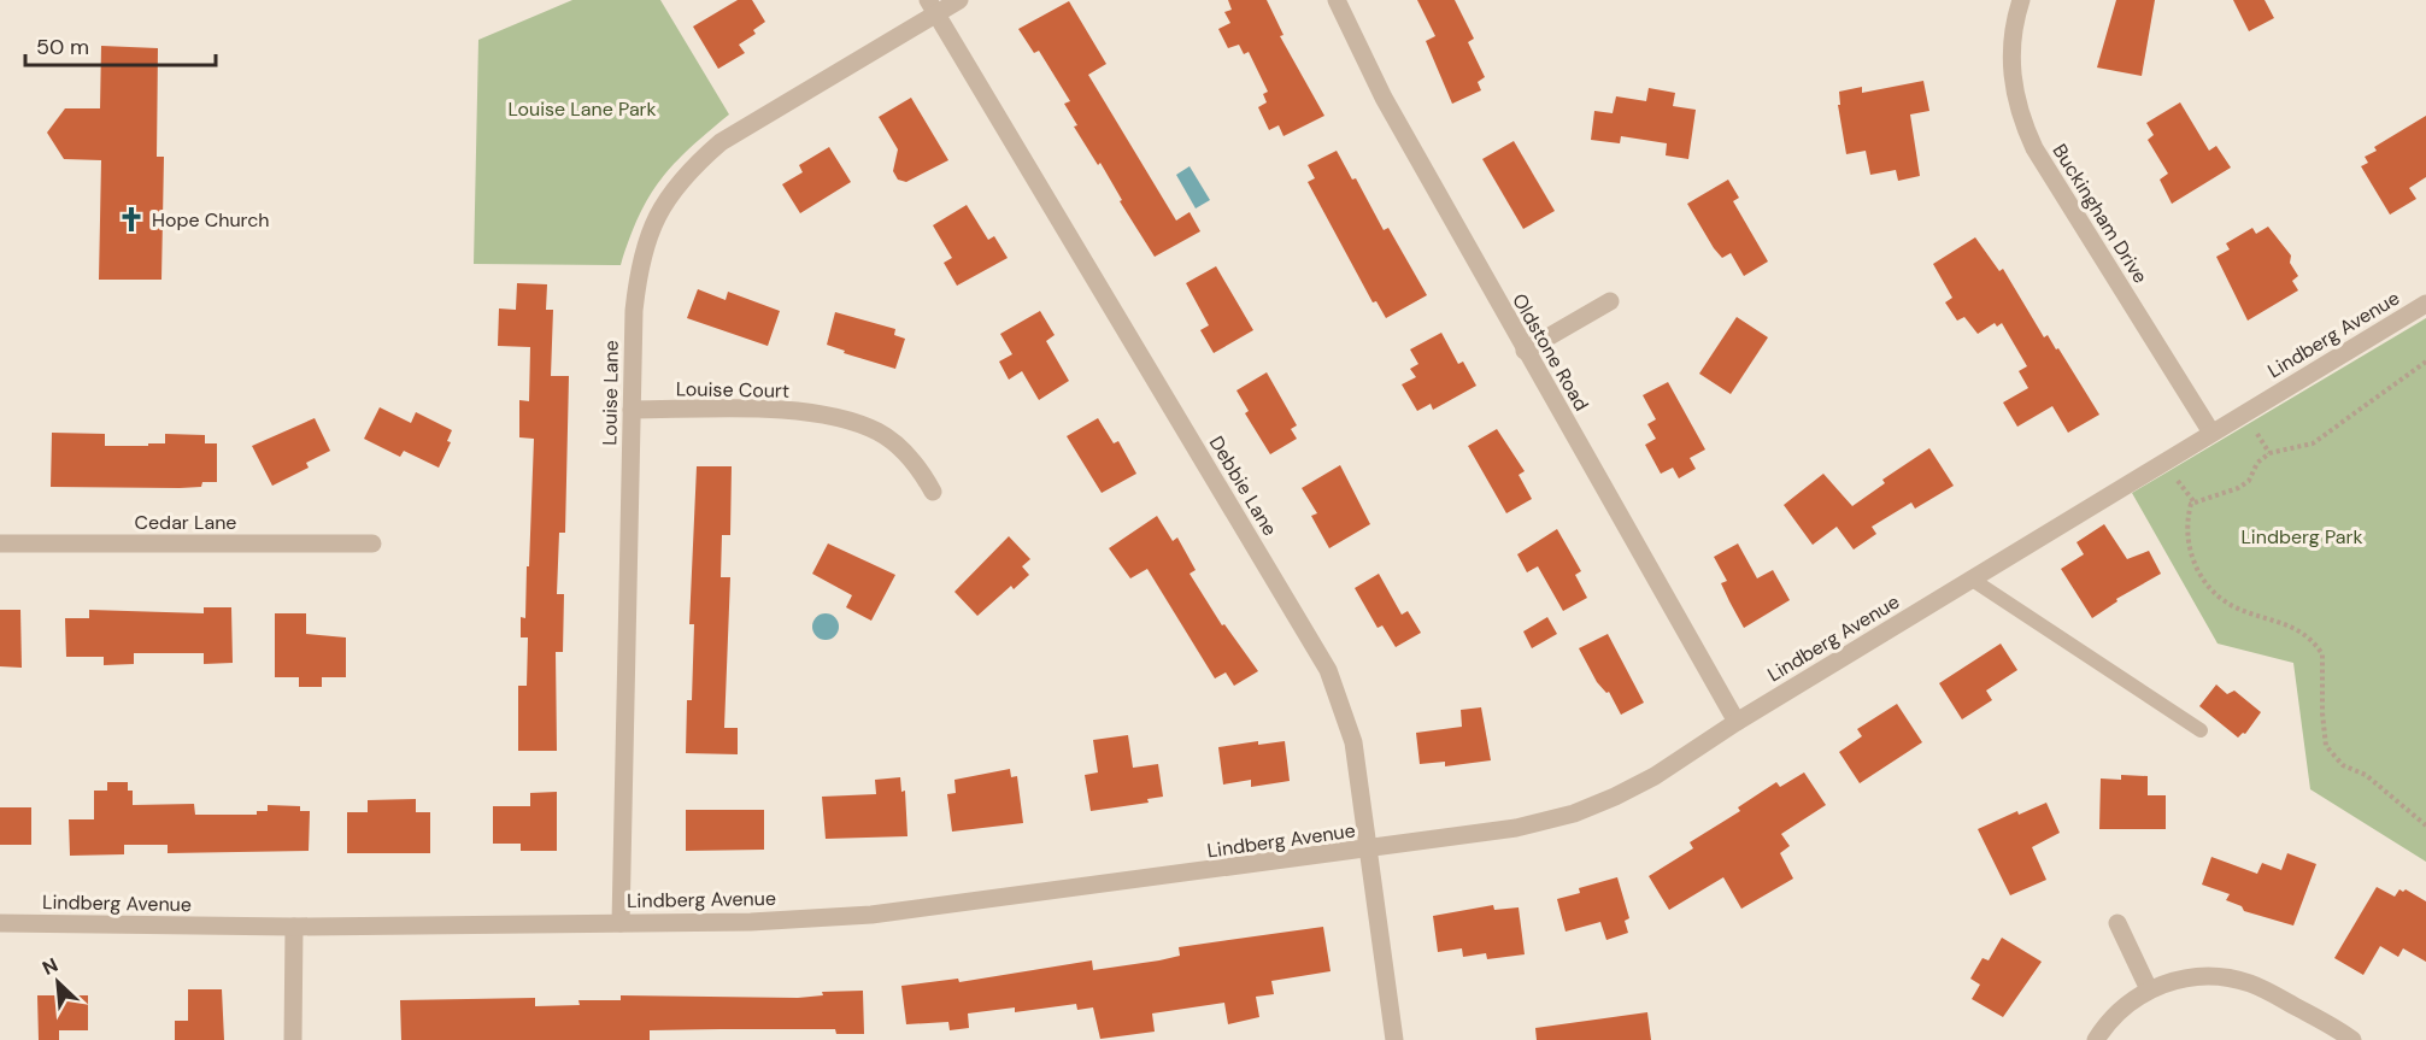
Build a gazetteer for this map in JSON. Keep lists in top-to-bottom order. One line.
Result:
{"streets":{"street":["Buckingham Drive","Lindberg Avenue","Oldstone Road","Louise Court","Louise Lane","Debbie Lane","Cedar Lane"]},"crossings":[["Buckingham Drive","Lindberg Avenue"],["Lindberg Avenue","Oldstone Road"],["Lindberg Avenue","Louise Lane"],["Lindberg Avenue","Debbie Lane"],["Louise Court","Louise Lane"],["Louise Lane","Debbie Lane"]],"parks":["Louise Lane Park","Lindberg Park"],"places":{"church":["Hope Church"]},"scale_bar":"50 m","north":"top left"}
